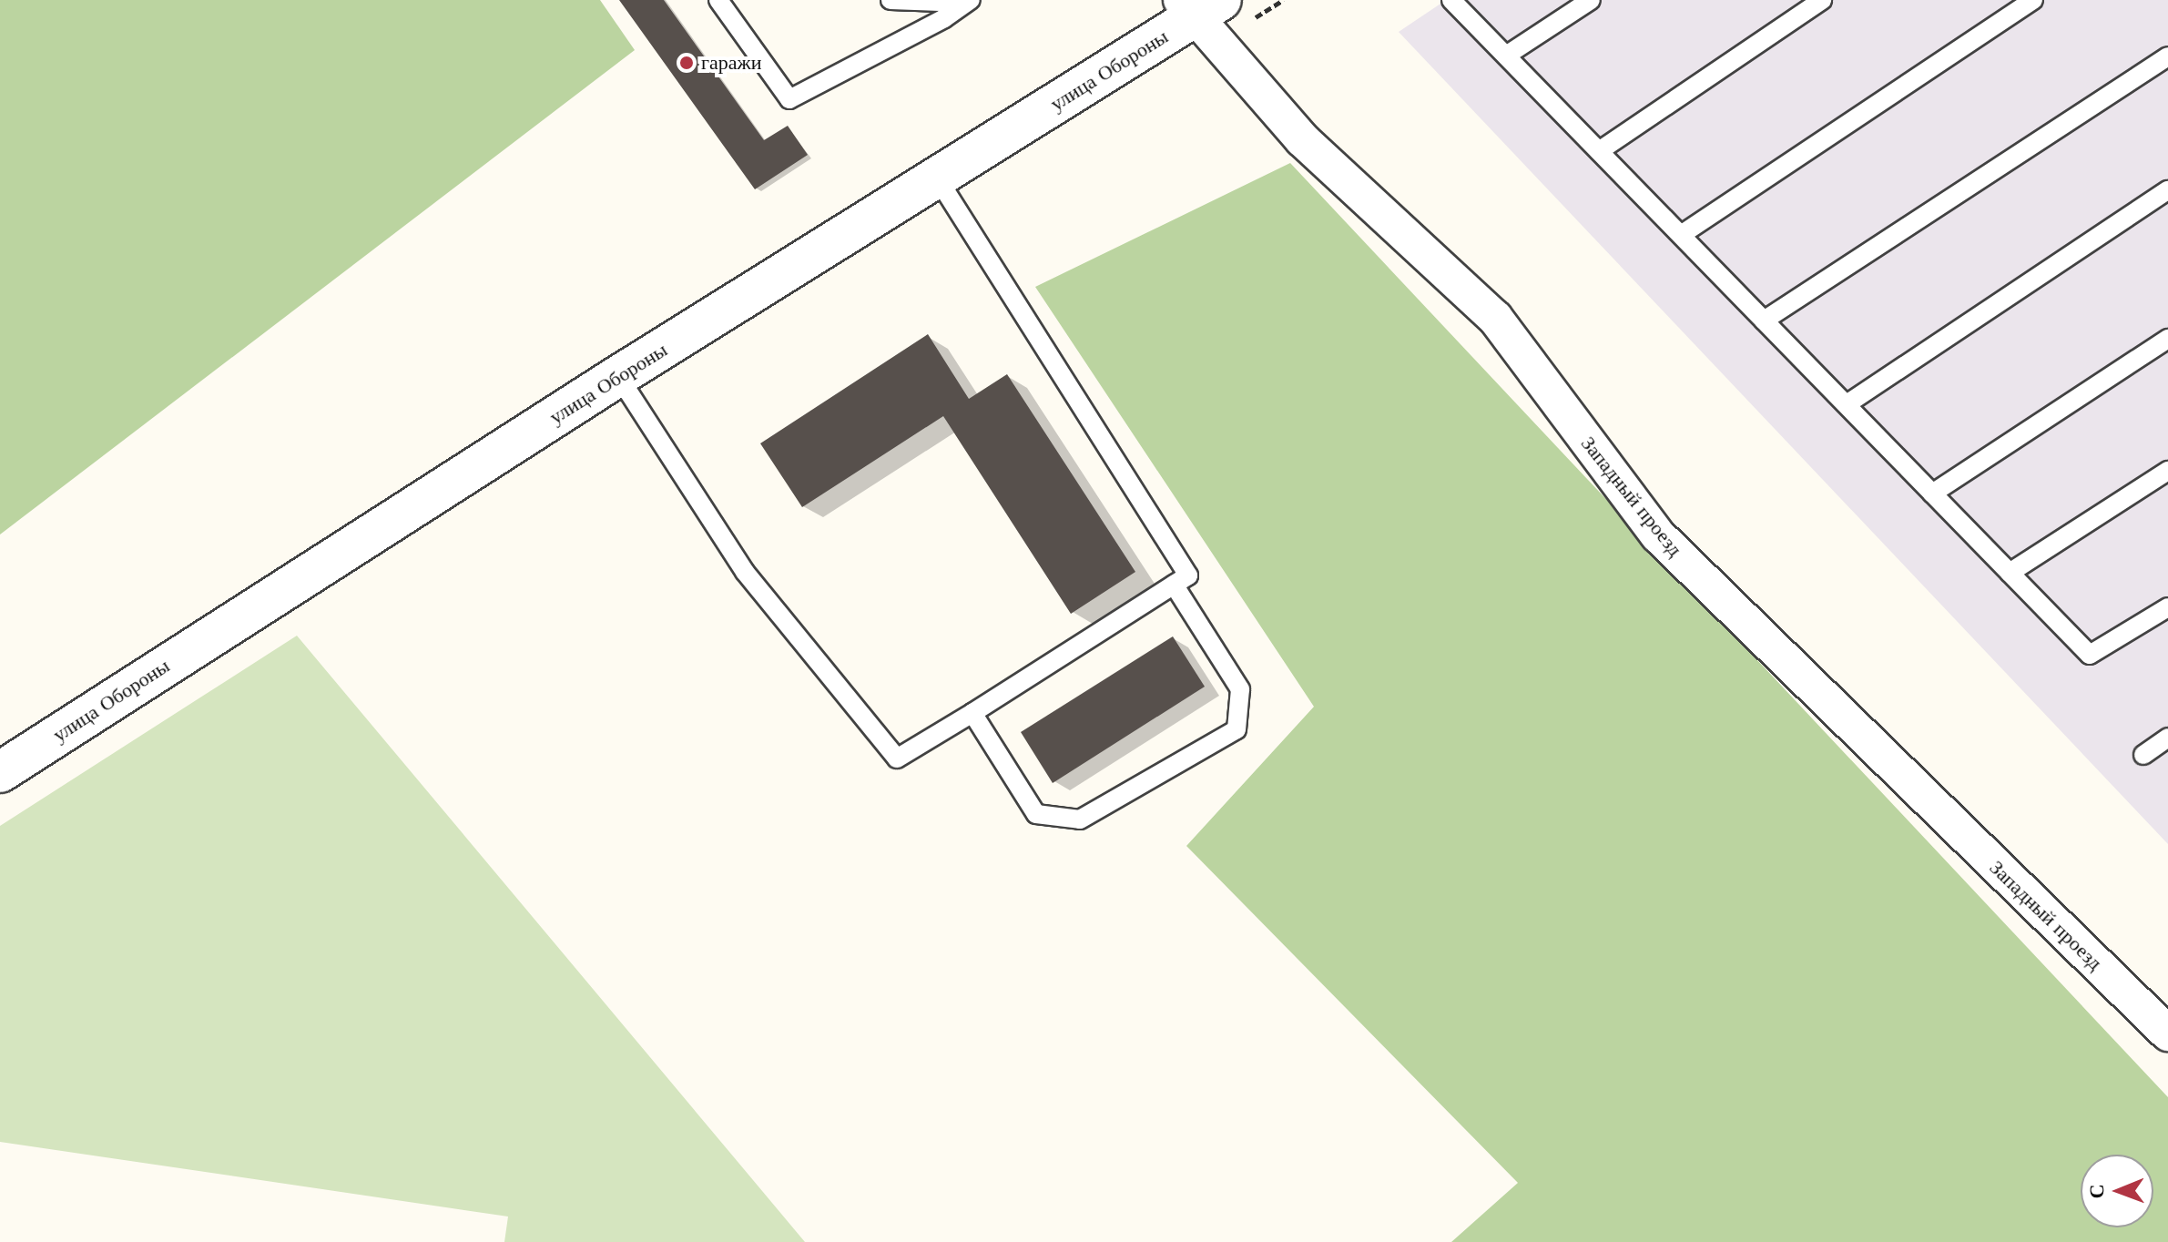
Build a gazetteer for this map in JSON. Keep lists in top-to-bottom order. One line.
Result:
{"streets":{"street":["улица Обороны","Западный проезд"]},"crossings":[["улица Обороны","Западный проезд"]],"places":["гаражи"],"north":"left"}
